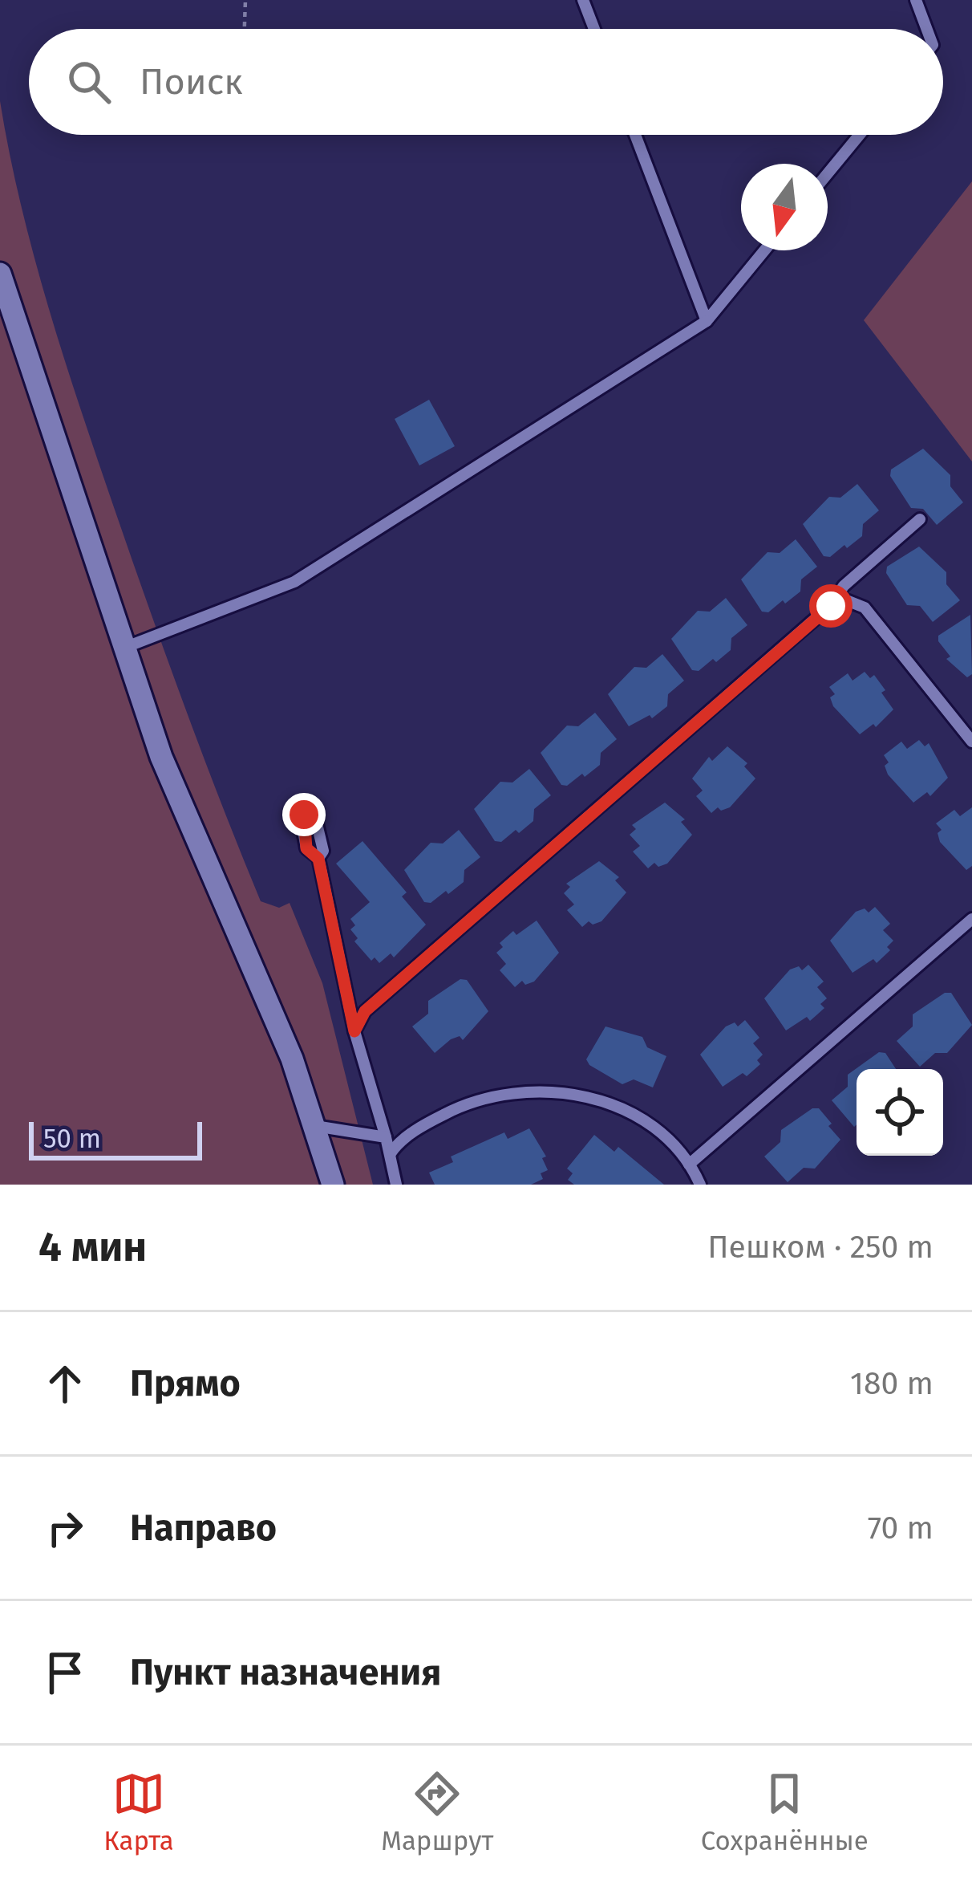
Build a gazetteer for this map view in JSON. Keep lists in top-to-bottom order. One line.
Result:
{"scale_bar":"50 m","north":"bottom","page":{"search":"Поиск","scale":"50 m","heading":["4 мин","Пешком · 250 m"],"list":[["Прямо","180 m"],["Направо","70 m"],"Пункт назначения"],"nav":["Карта","Маршрут","Сохранённые"]}}
